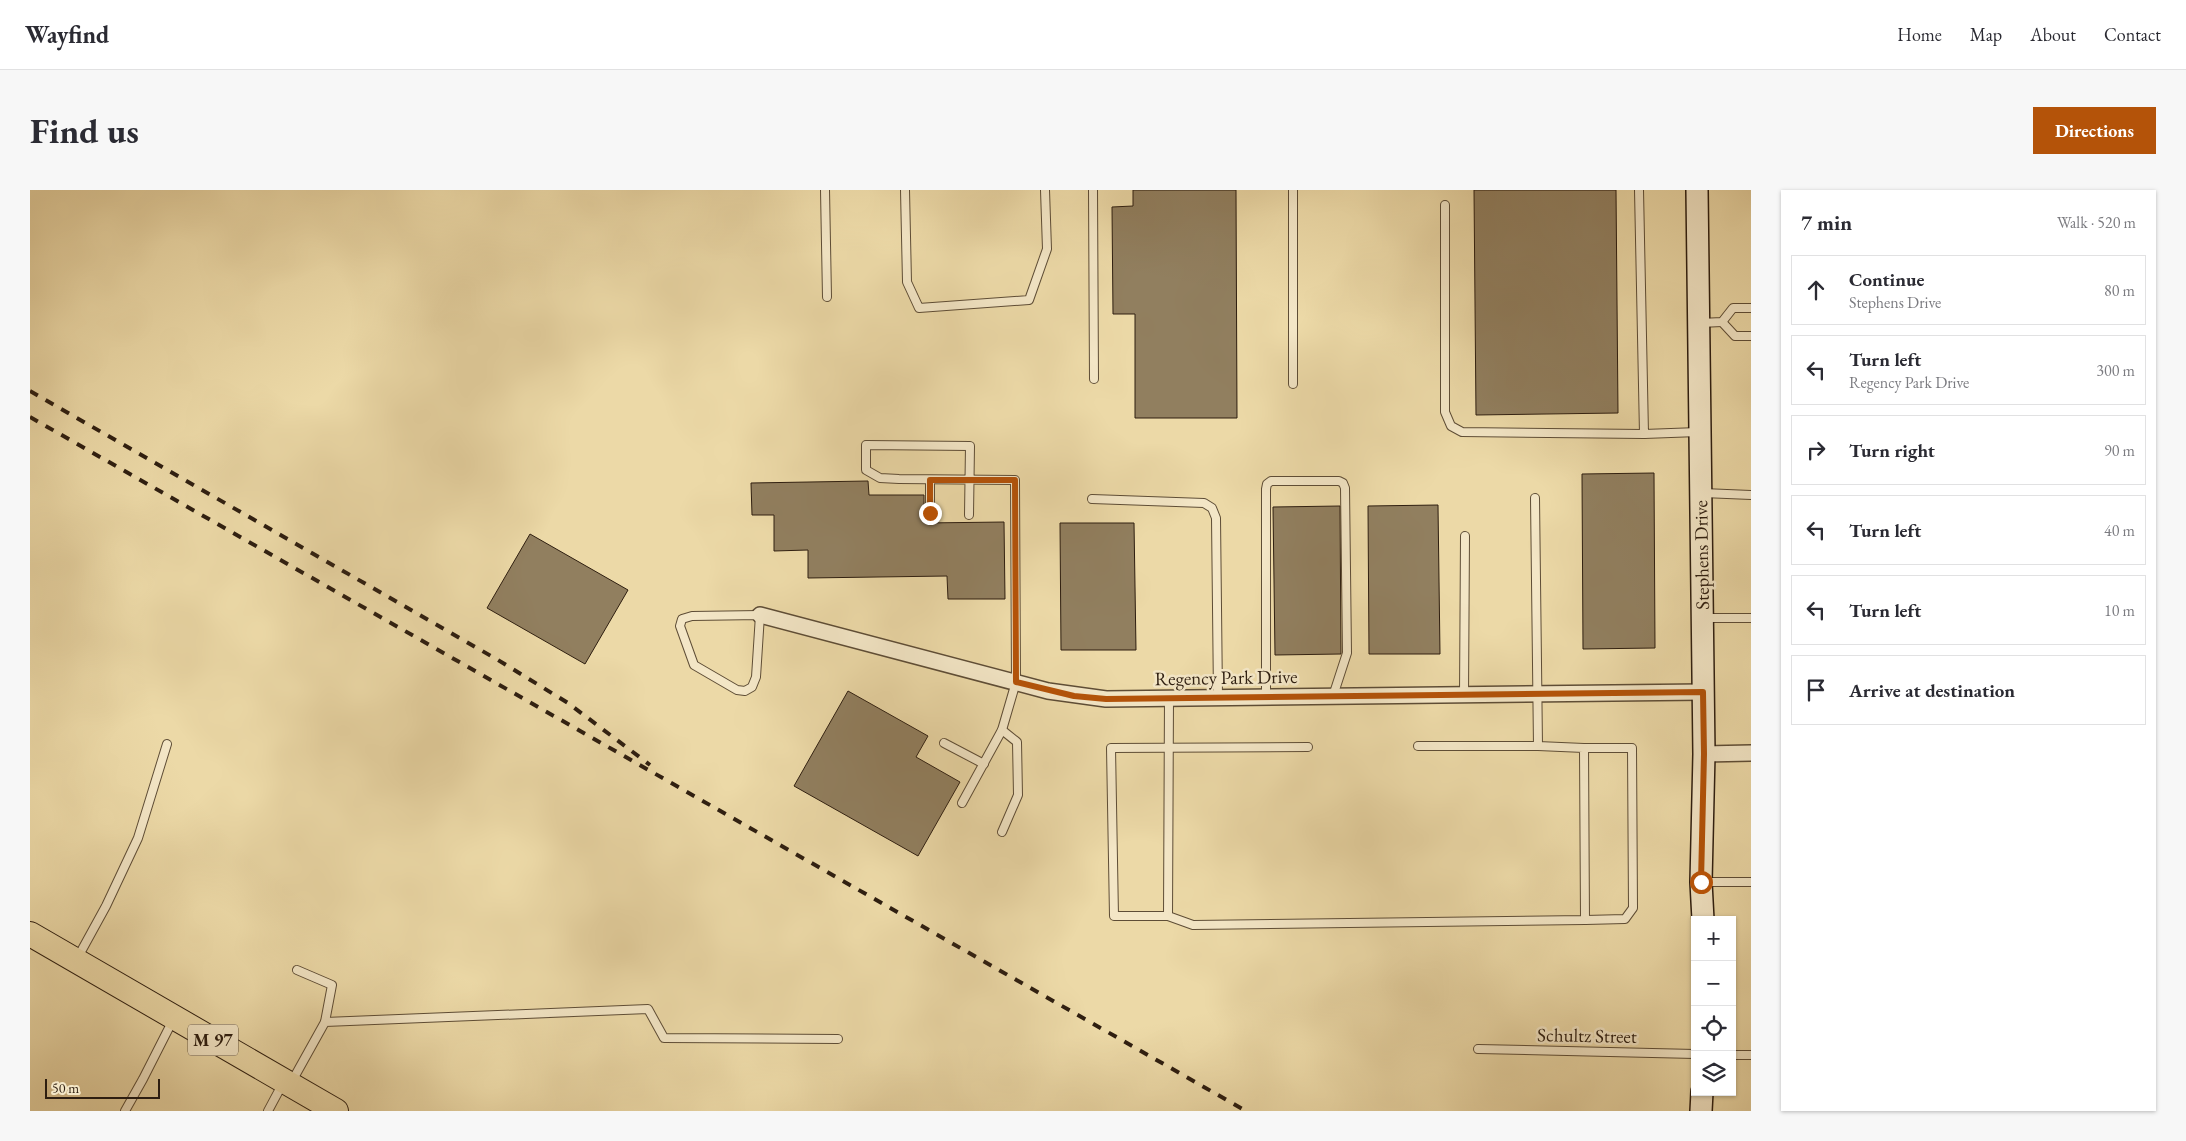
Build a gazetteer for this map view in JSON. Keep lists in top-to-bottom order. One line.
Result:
{"streets":{"main road":["M 97"],"street":["Stephens Drive","Regency Park Drive"],"lane":["Schultz Street"]},"crossings":[["Stephens Drive","Regency Park Drive"]],"scale_bar":"50 m","page":{"header":"Wayfind","nav":["Home","Map","About","Contact"],"buttons":"Directions","title":"Find us","heading":["7 min","Walk · 520 m"],"list":[["Continue","Stephens Drive","80 m"],["Turn left","Regency Park Drive","300 m"],["Turn right","90 m"],["Turn left","40 m"],["Turn left","10 m"],"Arrive at destination"],"map_buttons":["+","−"],"scale":"50 m"}}
